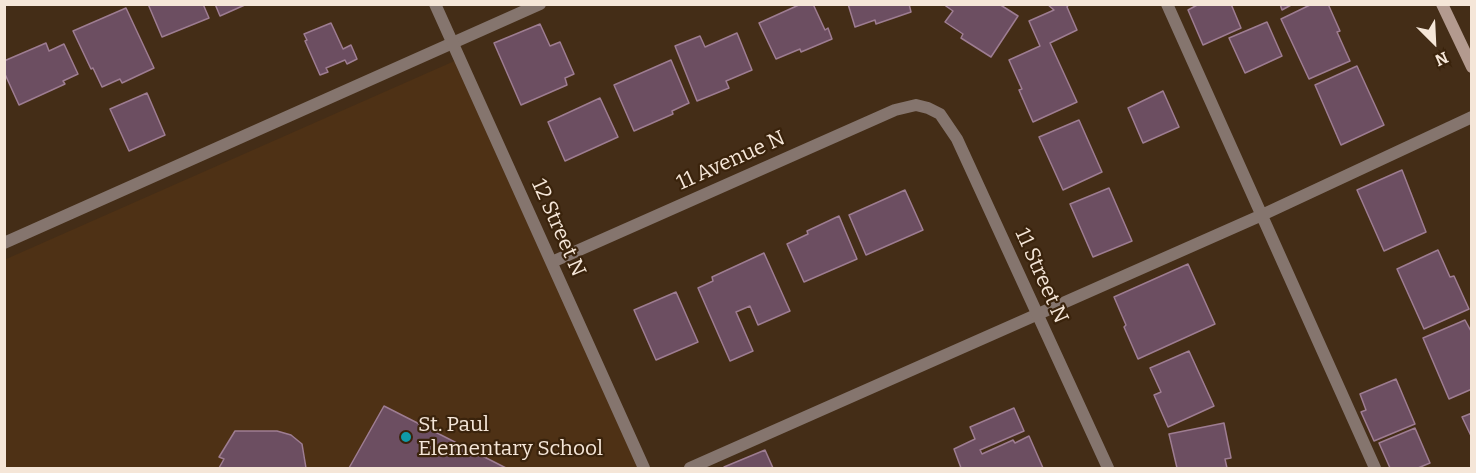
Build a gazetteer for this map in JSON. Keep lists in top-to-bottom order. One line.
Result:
{"streets":{"street":["11 Avenue N","12 Street N","11 Street N"]},"crossings":[["11 Avenue N","12 Street N"],["11 Avenue N","11 Street N"]],"places":["St. Paul Elementary School"],"north":"bottom right"}
